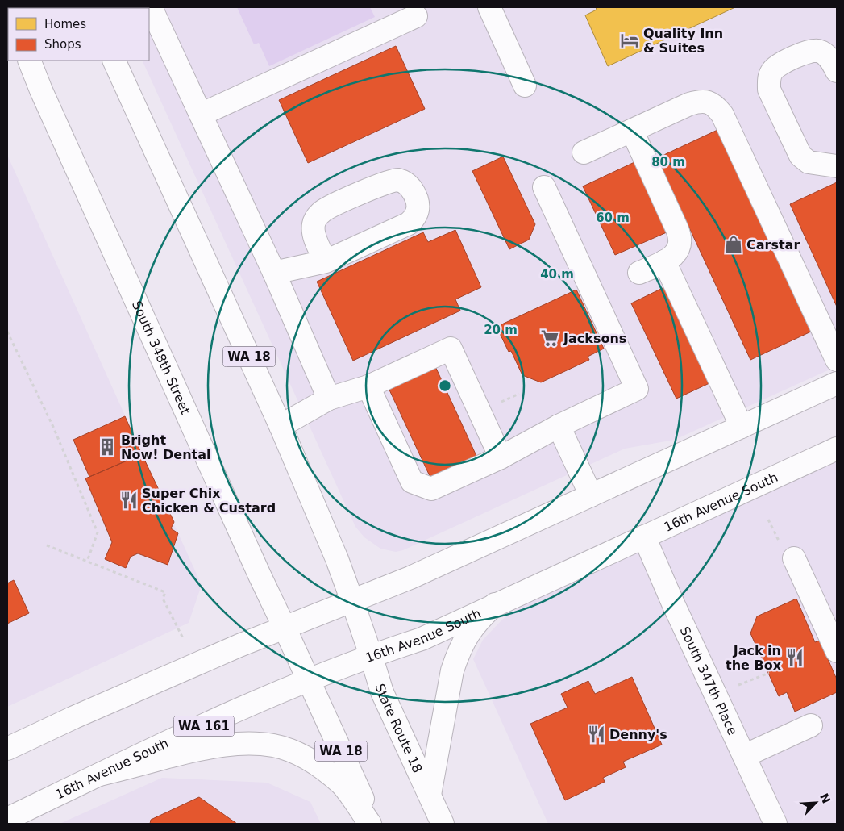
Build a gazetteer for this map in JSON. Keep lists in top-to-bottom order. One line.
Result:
{"streets":{"main road":["WA 18","South 348th Street","16th Avenue South","South 347th Place","WA 161","State Route 18"]},"crossings":[["WA 18","South 348th Street"],["WA 18","16th Avenue South"],["WA 18","State Route 18"],["South 348th Street","16th Avenue South"],["16th Avenue South","South 347th Place"],["16th Avenue South","State Route 18"]],"places":{"hotel":["Quality Inn & Suites"],"shop":["Carstar"],"supermarket":["Jacksons"],"building":["Bright Now! Dental"],"restaurant":["Super Chix Chicken & Custard","Jack in the Box","Denny's"]},"legend":["Homes","Shops"],"north":"top right","rings":["80 m","60 m","40 m","20 m"]}
